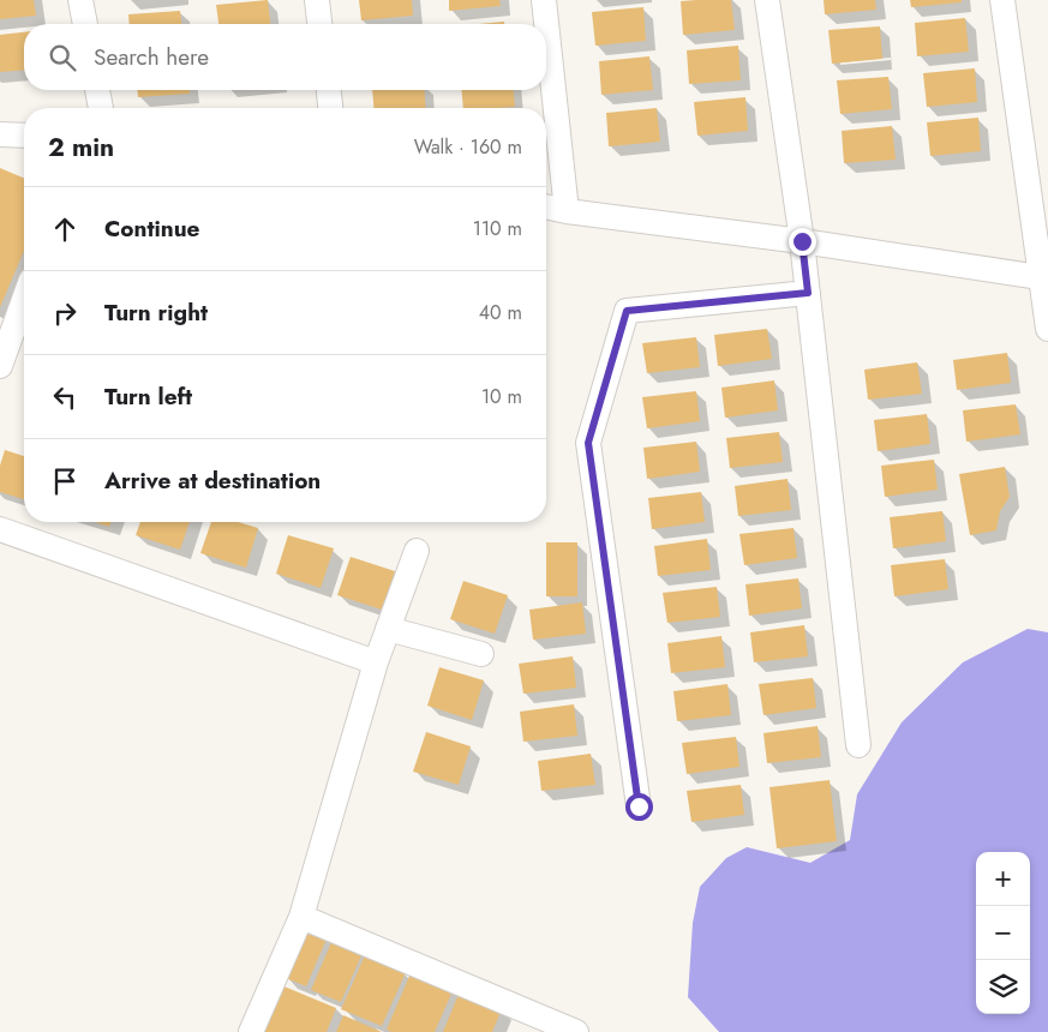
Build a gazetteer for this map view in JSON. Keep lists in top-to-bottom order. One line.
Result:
{"page":{"search":"Search here","heading":["2 min","Walk · 160 m"],"list":[["Continue","110 m"],["Turn right","40 m"],["Turn left","10 m"],"Arrive at destination"],"map_buttons":["+","−"]}}
